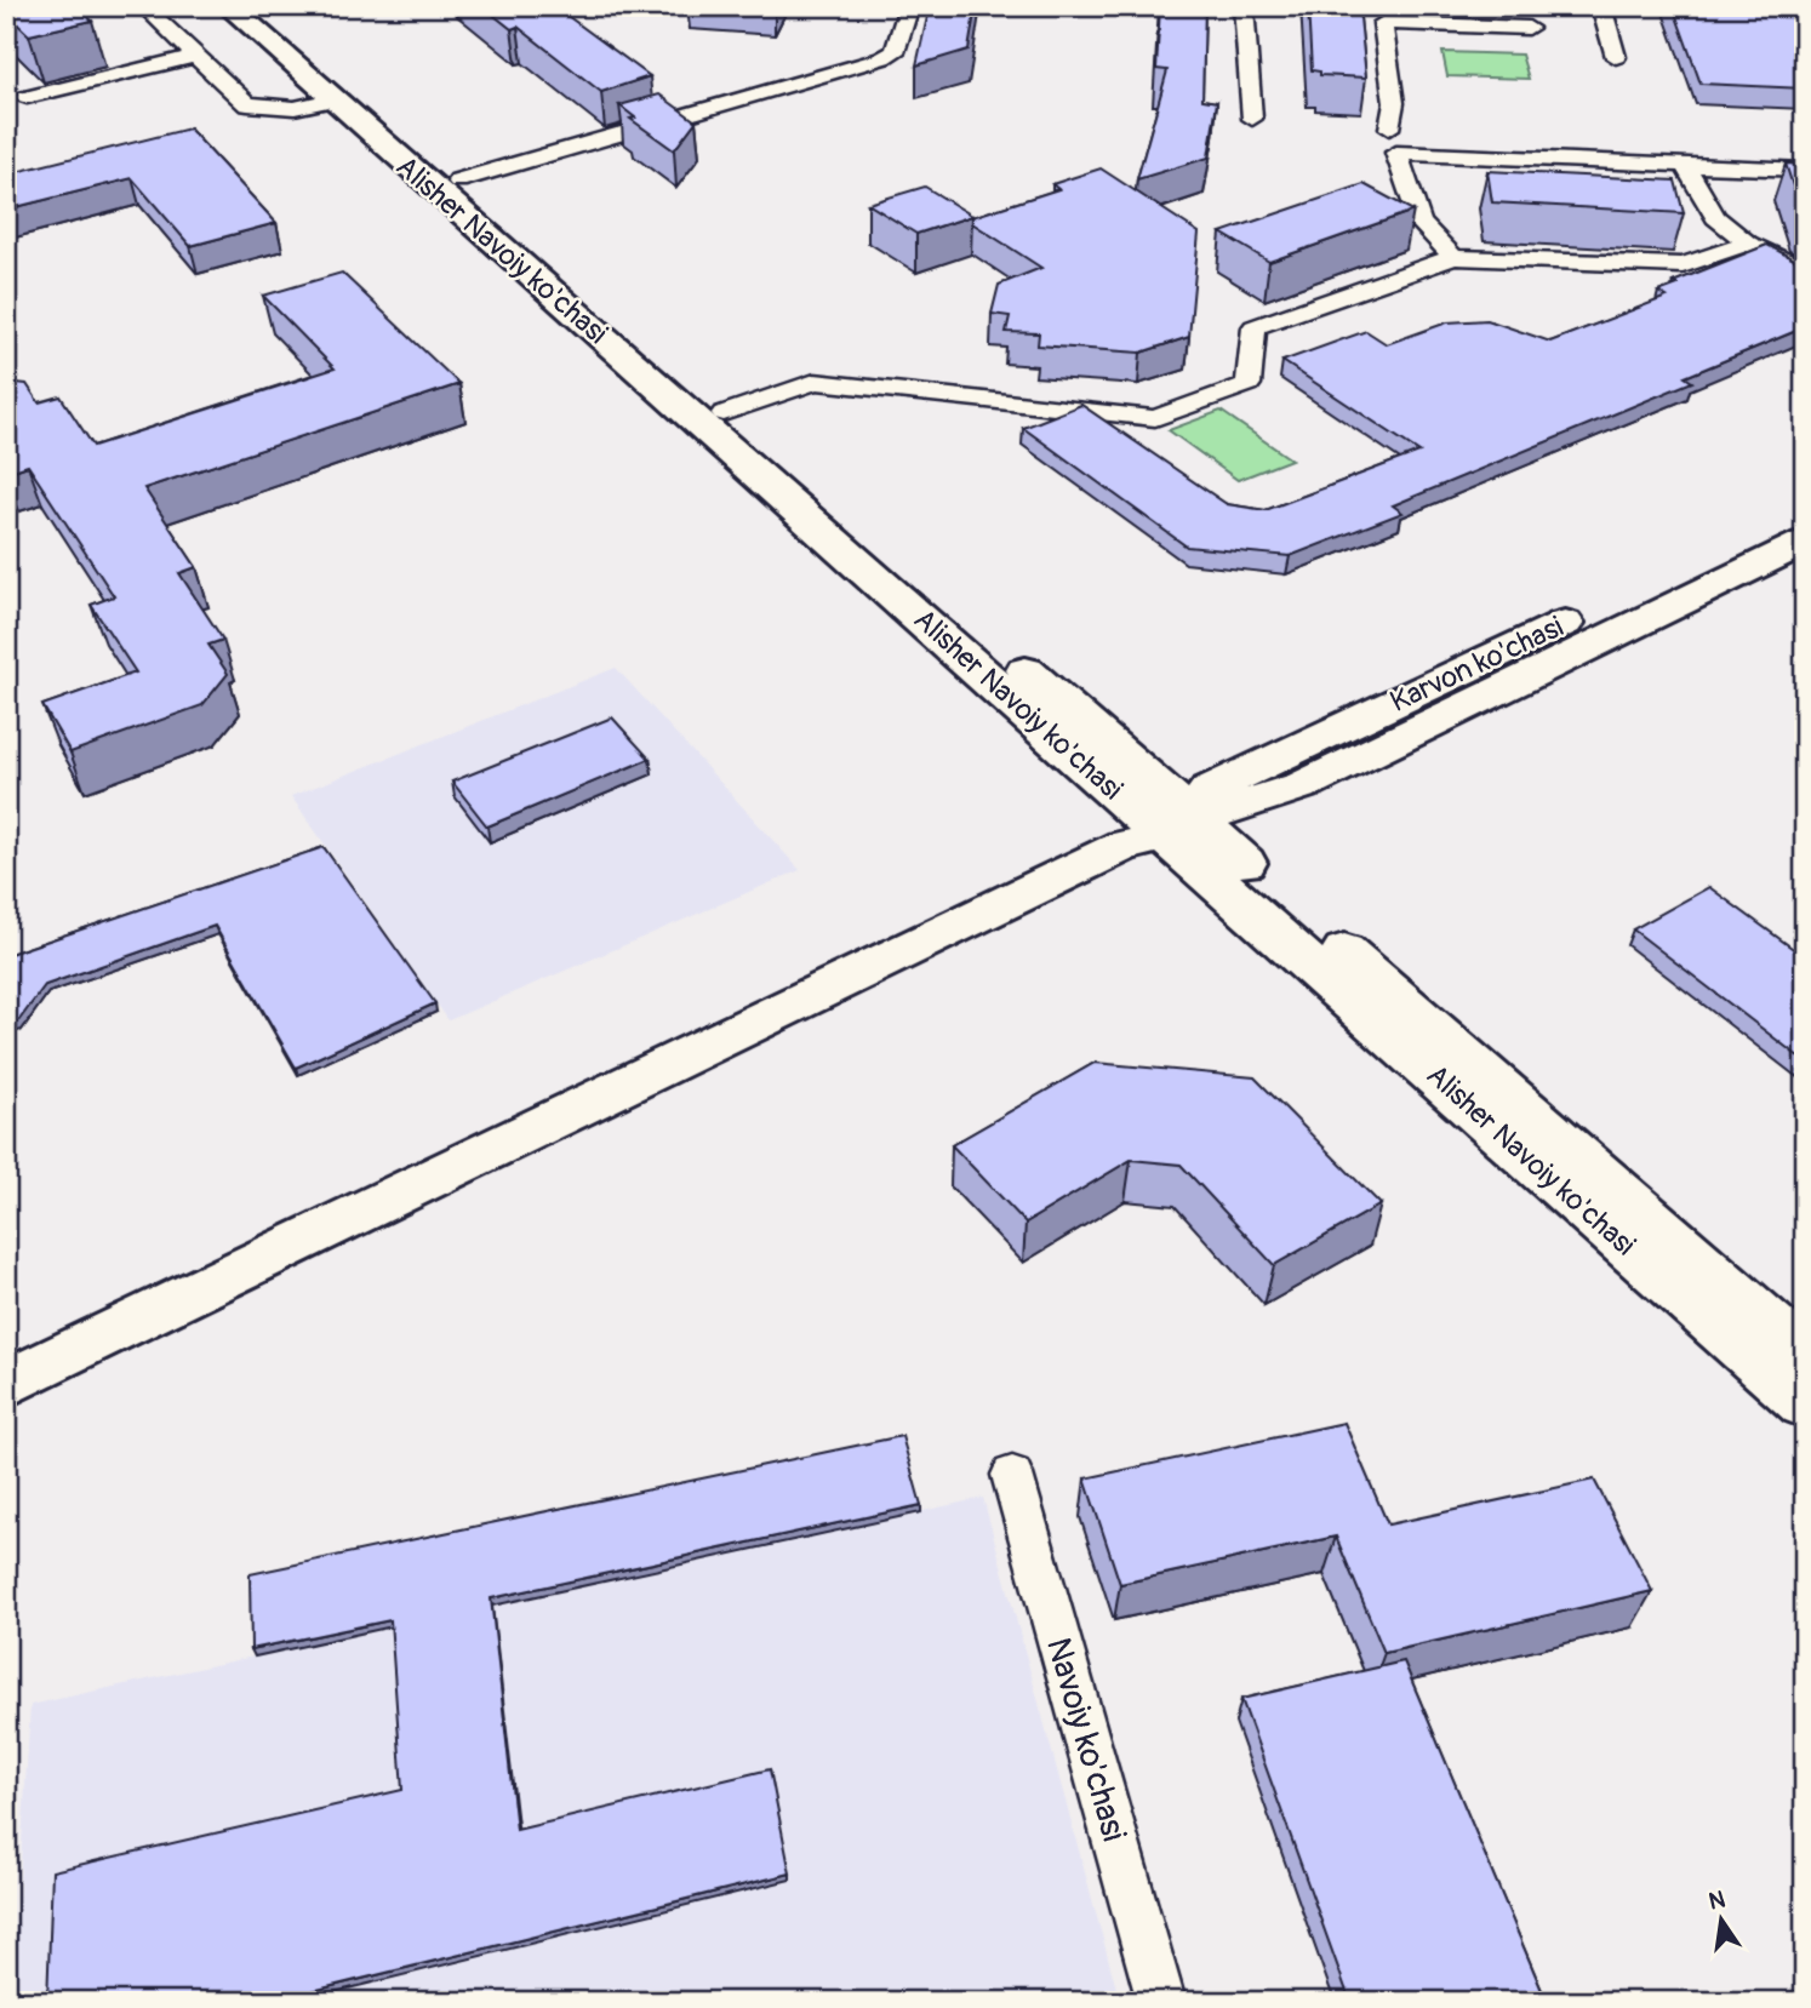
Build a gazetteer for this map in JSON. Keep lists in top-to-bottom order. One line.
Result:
{"streets":{"main road":["Alisher Navoiy ko'chasi","Karvon ko'chasi"],"street":["Navoiy ko'chasi"]},"crossings":[["Alisher Navoiy ko'chasi","Karvon ko'chasi"]],"north":"top"}
